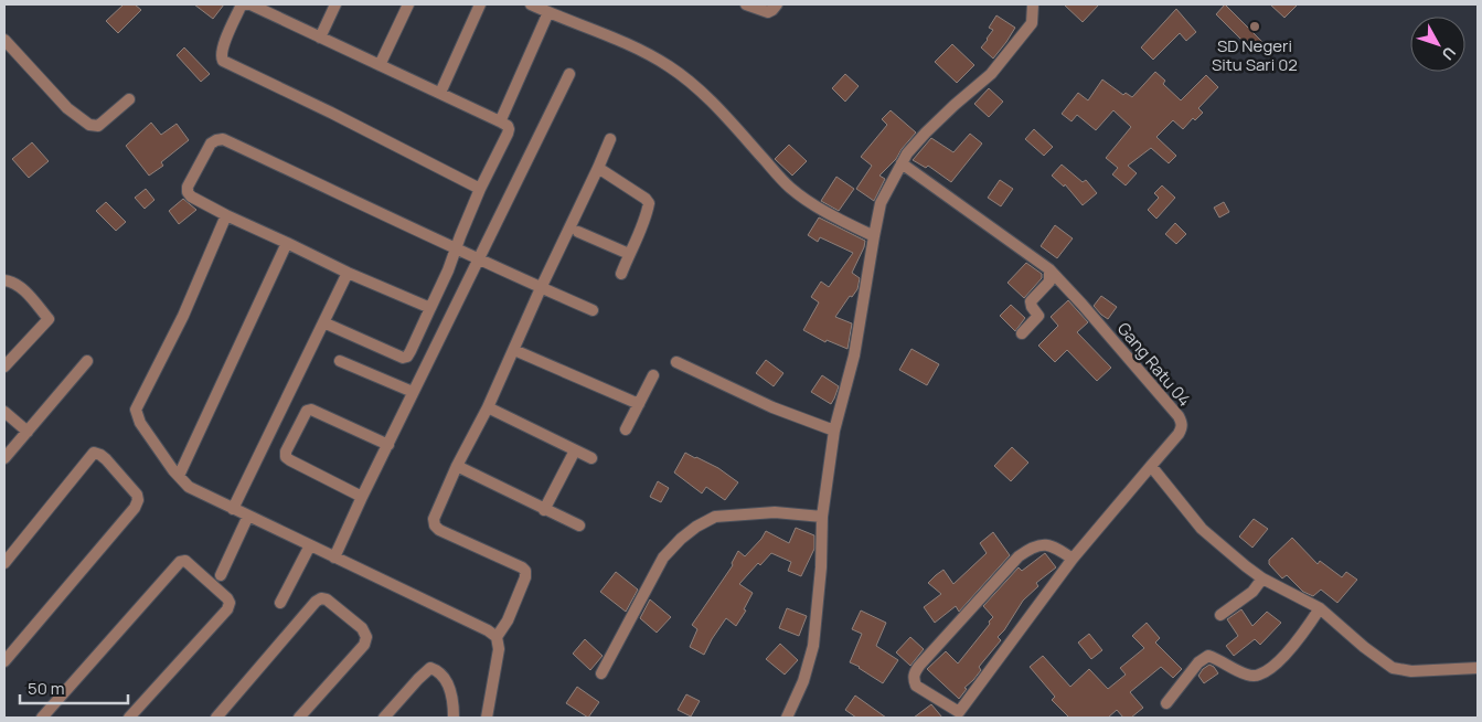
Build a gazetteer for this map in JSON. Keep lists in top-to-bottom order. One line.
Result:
{"streets":{"street":["Gang Ratu 04"]},"places":["SD Negeri Situ Sari 02"],"scale_bar":"50 m","north":"bottom right"}
